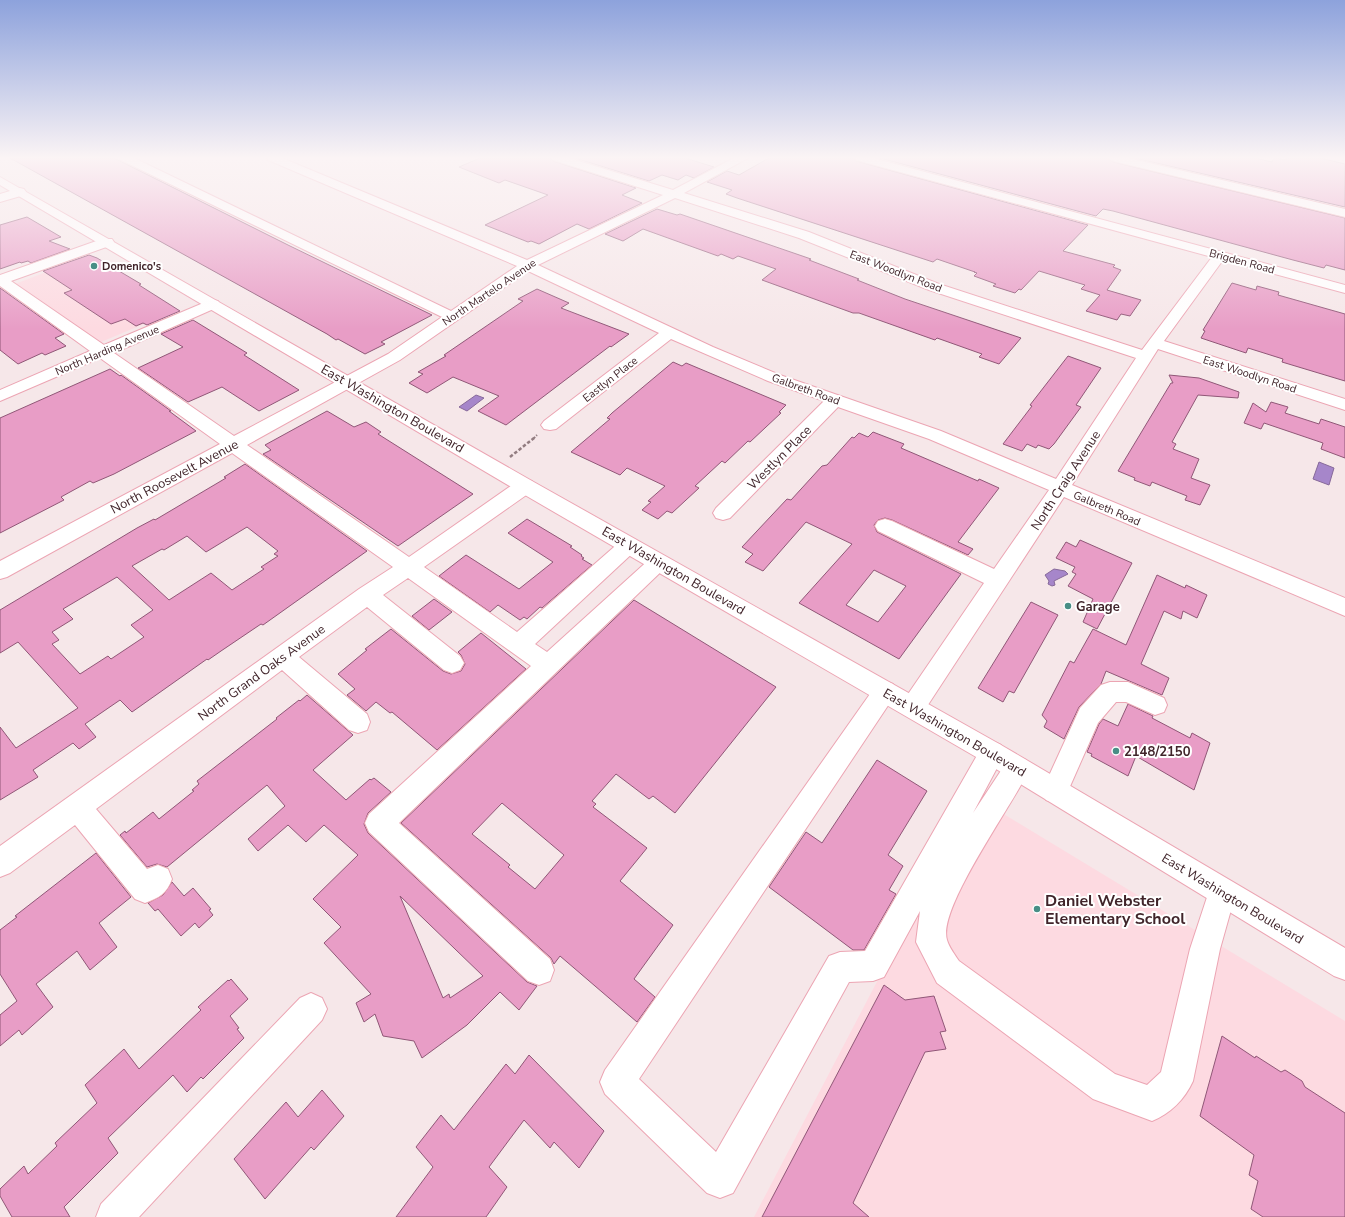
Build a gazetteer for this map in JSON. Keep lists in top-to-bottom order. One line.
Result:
{"streets":{"street":["Brigden Road","East Woodlyn Road","North Martelo Avenue","North Harding Avenue","Eastlyn Place","Galbreth Road","East Washington Boulevard","Westlyn Place","North Roosevelt Avenue","North Craig Avenue","North Grand Oaks Avenue"]},"crossings":[["Brigden Road","North Craig Avenue"],["East Woodlyn Road","North Craig Avenue"],["North Martelo Avenue","Galbreth Road"],["North Martelo Avenue","East Washington Boulevard"],["North Martelo Avenue","North Roosevelt Avenue"],["North Harding Avenue","East Washington Boulevard"],["Eastlyn Place","Galbreth Road"],["Galbreth Road","Westlyn Place"],["Galbreth Road","North Craig Avenue"],["East Washington Boulevard","North Roosevelt Avenue"],["East Washington Boulevard","North Craig Avenue"],["East Washington Boulevard","North Grand Oaks Avenue"]],"places":["Domenico's","Garage","2148/2150","Daniel Webster Elementary School"]}
